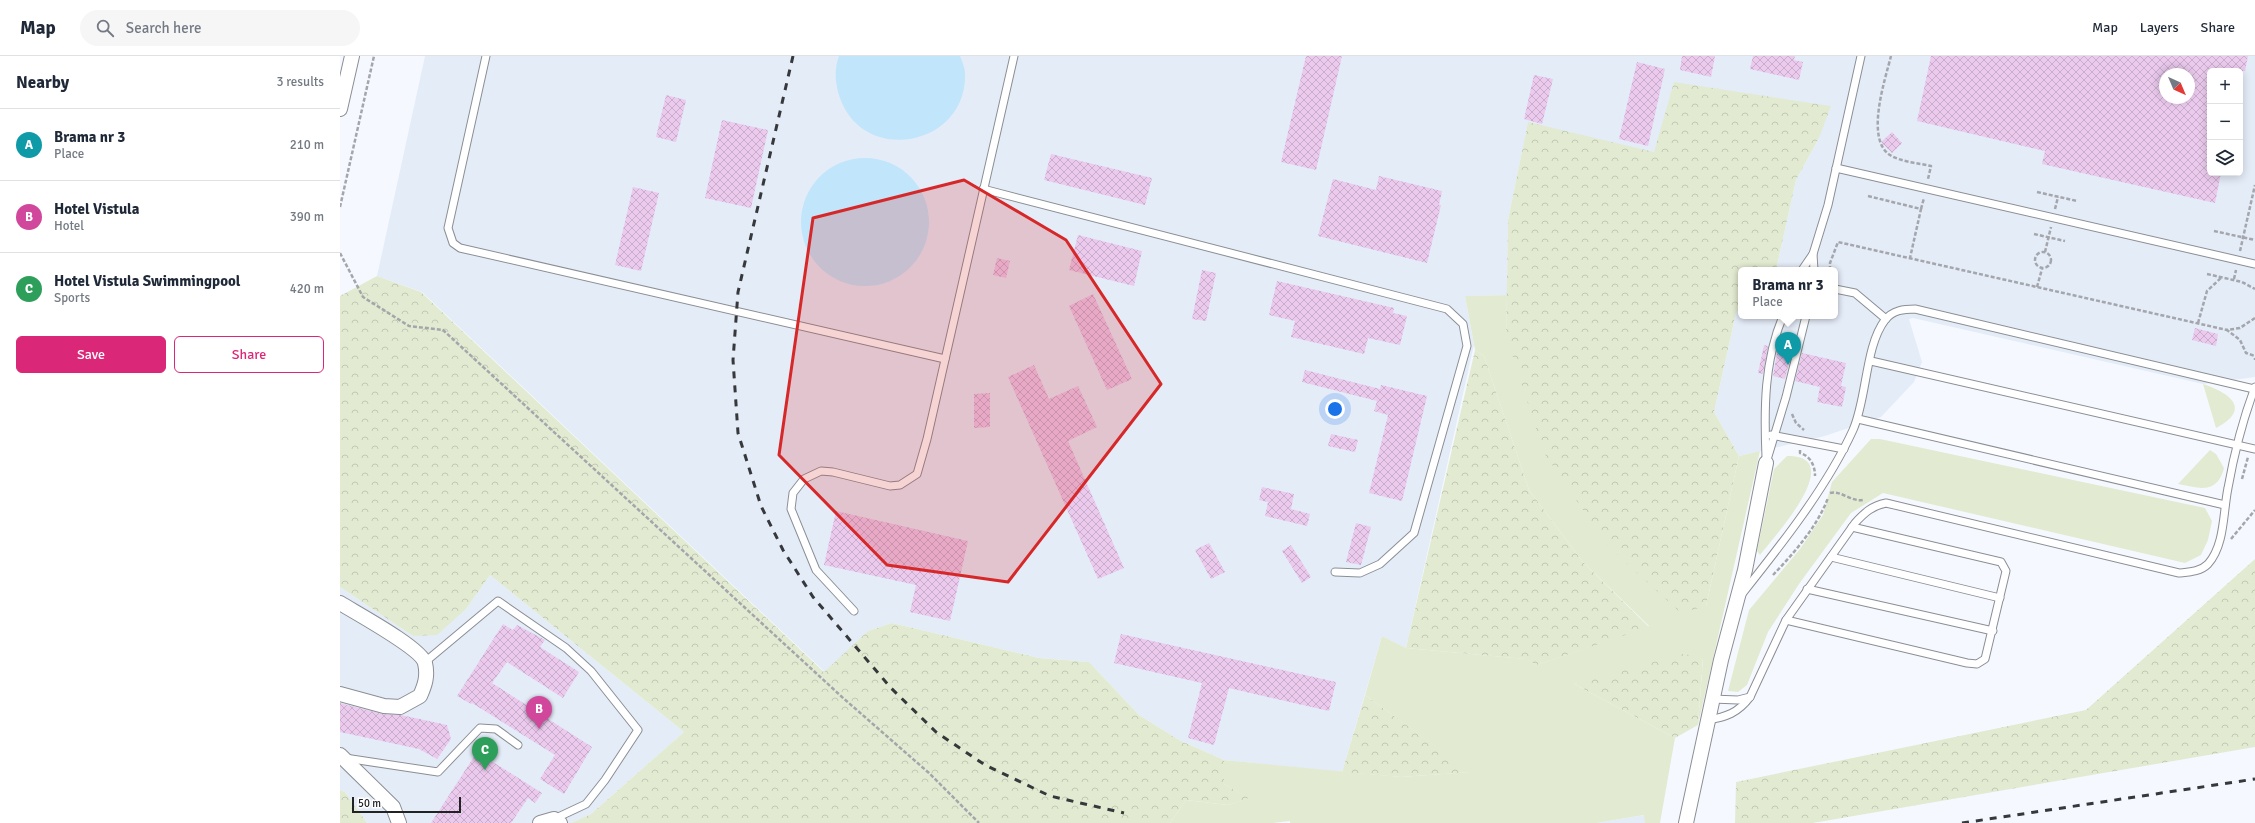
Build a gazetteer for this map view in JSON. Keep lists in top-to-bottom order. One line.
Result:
{"scale_bar":"50 m","north":"bottom right","page":{"header":"Map","search":"Search here","nav":["Map","Layers","Share"],"heading":["Nearby","3 results"],"map_buttons":["+","−"],"list":[{"mark":"A","name":"Brama nr 3","note":"Place","value":"210 m"},{"mark":"B","name":"Hotel Vistula","note":"Hotel","value":"390 m"},{"mark":"C","name":"Hotel Vistula Swimmingpool","note":"Sports","value":"420 m"}],"popup":["Brama nr 3","Place"],"buttons":["Save","Share"],"pins":["A","B","C"],"scale":"50 m"}}
